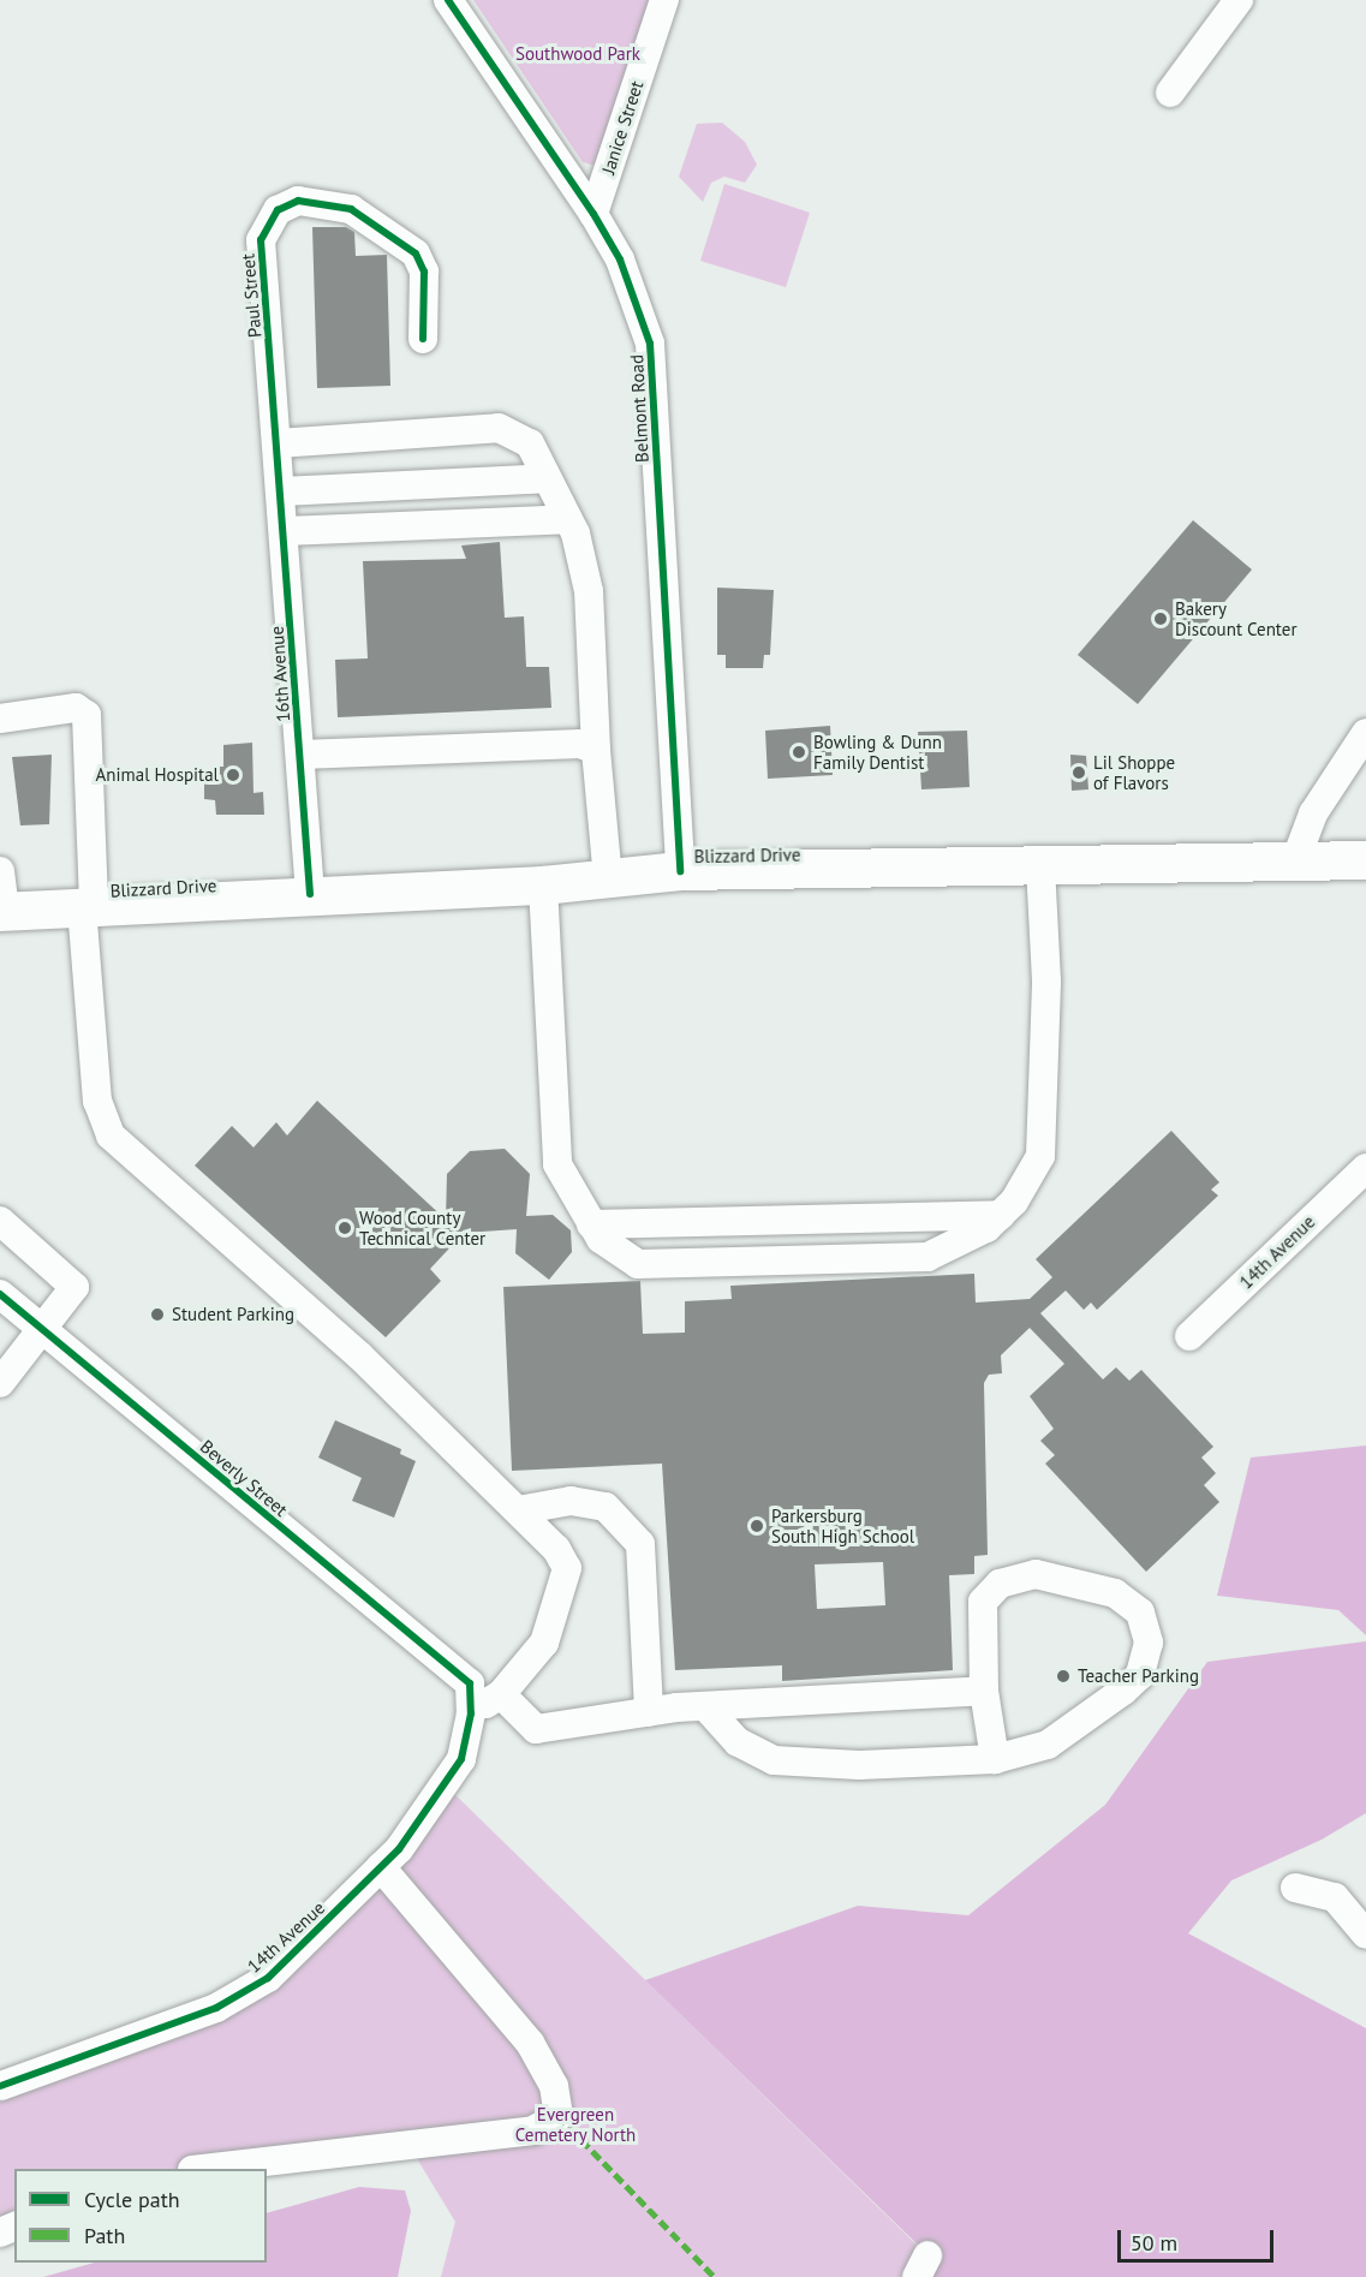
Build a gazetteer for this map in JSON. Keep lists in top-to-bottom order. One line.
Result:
{"streets":{"main road":["Blizzard Drive"],"street":["Janice Street","Paul Street","Belmont Road","16th Avenue","14th Avenue","Beverly Street"]},"crossings":[["Janice Street","Belmont Road"],["Paul Street","16th Avenue"],["Belmont Road","Blizzard Drive"],["16th Avenue","Blizzard Drive"],["14th Avenue","Beverly Street"]],"parks":["Southwood Park","Evergreen Cemetery North"],"places":["Bakery Discount Center","Bowling & Dunn Family Dentist","Lil Shoppe of Flavors","Animal Hospital","Wood County Technical Center","Student Parking","Parkersburg South High School","Teacher Parking"],"legend":["Cycle path","Path"],"scale_bar":"50 m"}
